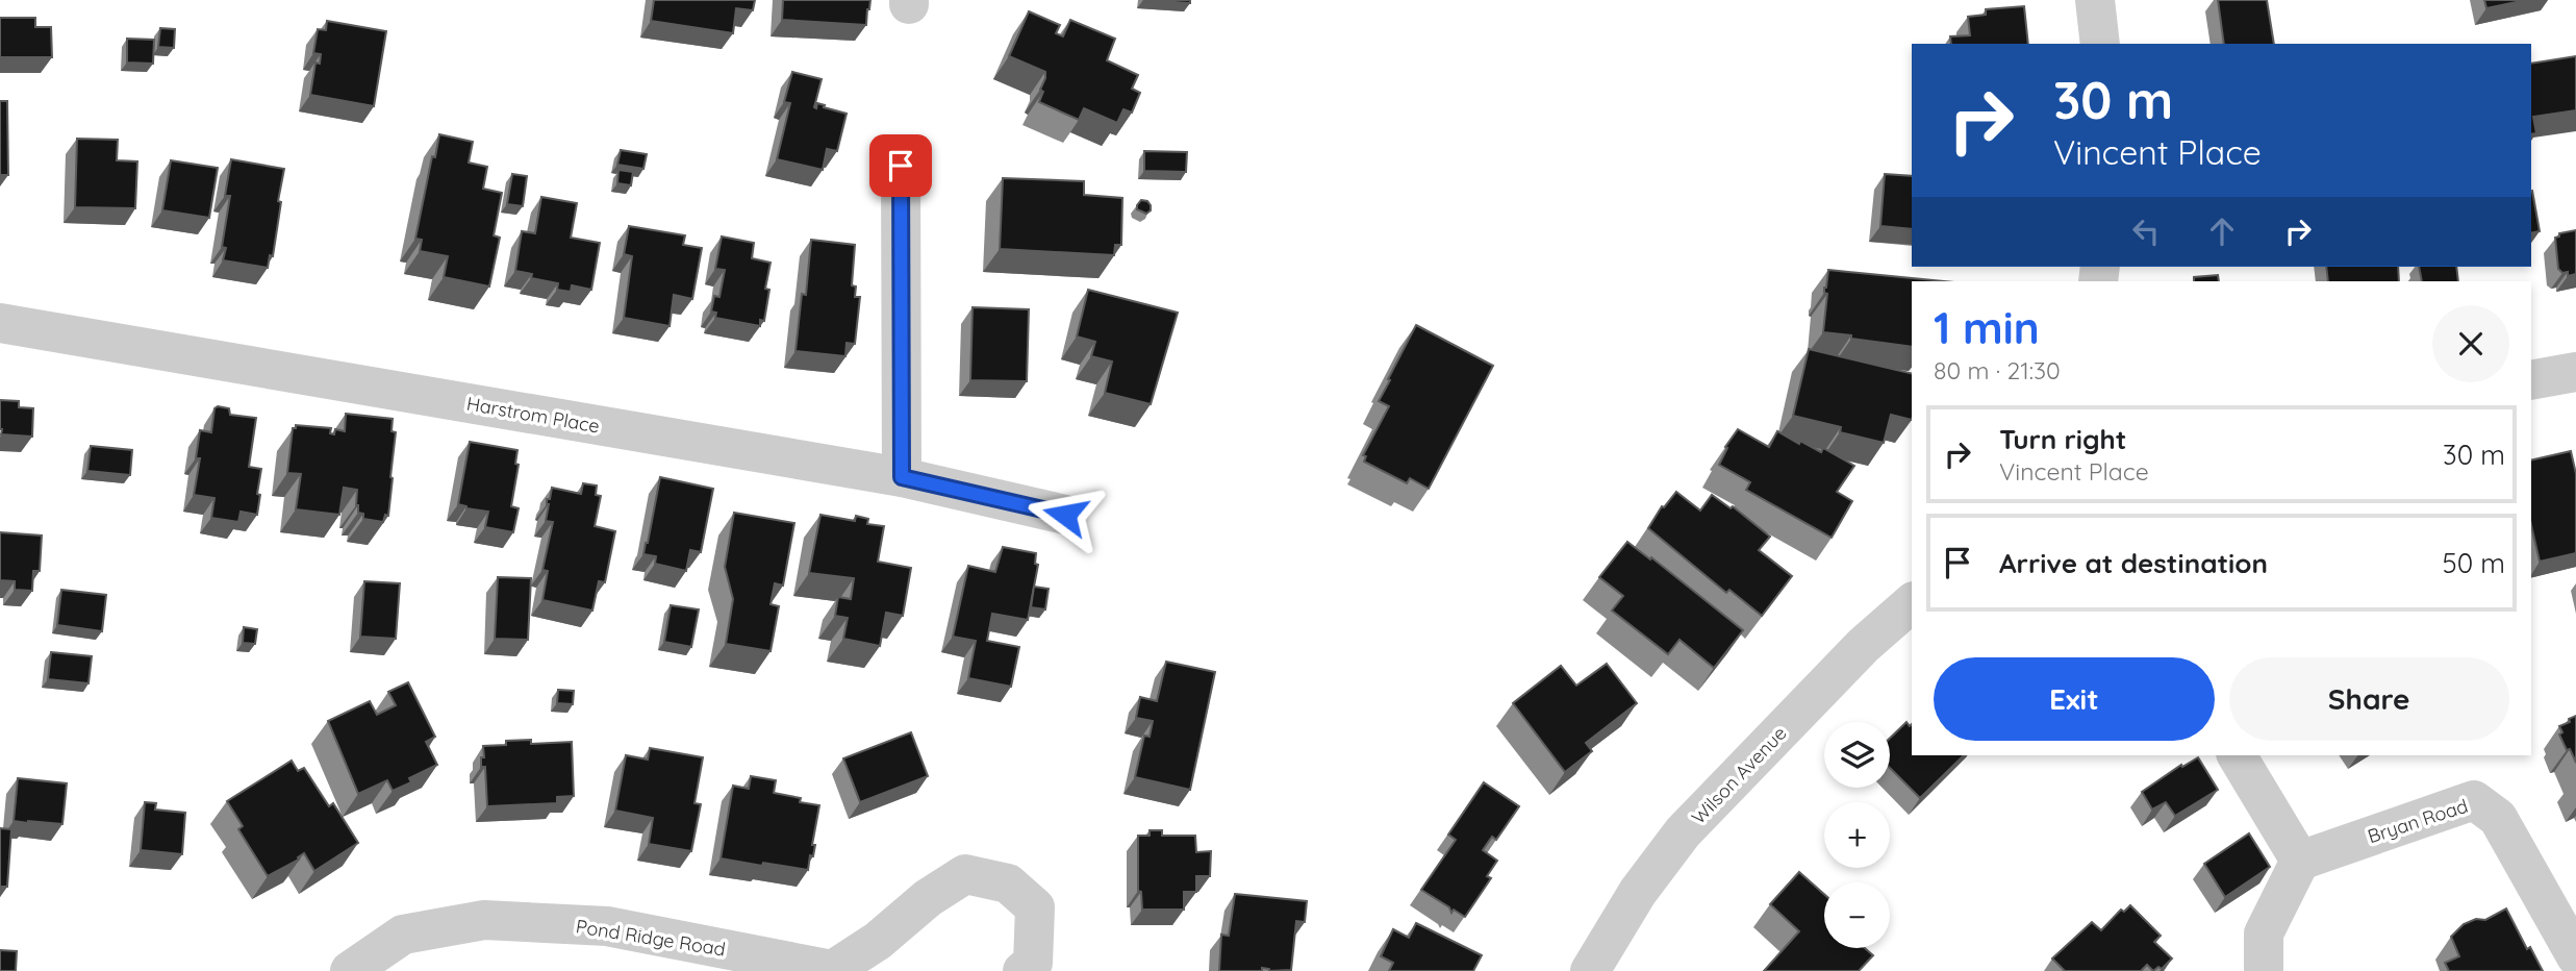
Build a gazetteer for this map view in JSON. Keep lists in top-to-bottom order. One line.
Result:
{"streets":{"street":["Harstrom Place","Wilson Avenue","Bryan Road","Pond Ridge Road"]},"page":{"turn":["30 m","Vincent Place"],"heading":["1 min","80 m · 21:30"],"list":[{"name":"Turn right","note":"Vincent Place","value":"30 m"},{"name":"Arrive at destination","value":"50 m"}],"buttons":["Exit","Share"],"map_buttons":["+","−"]}}
